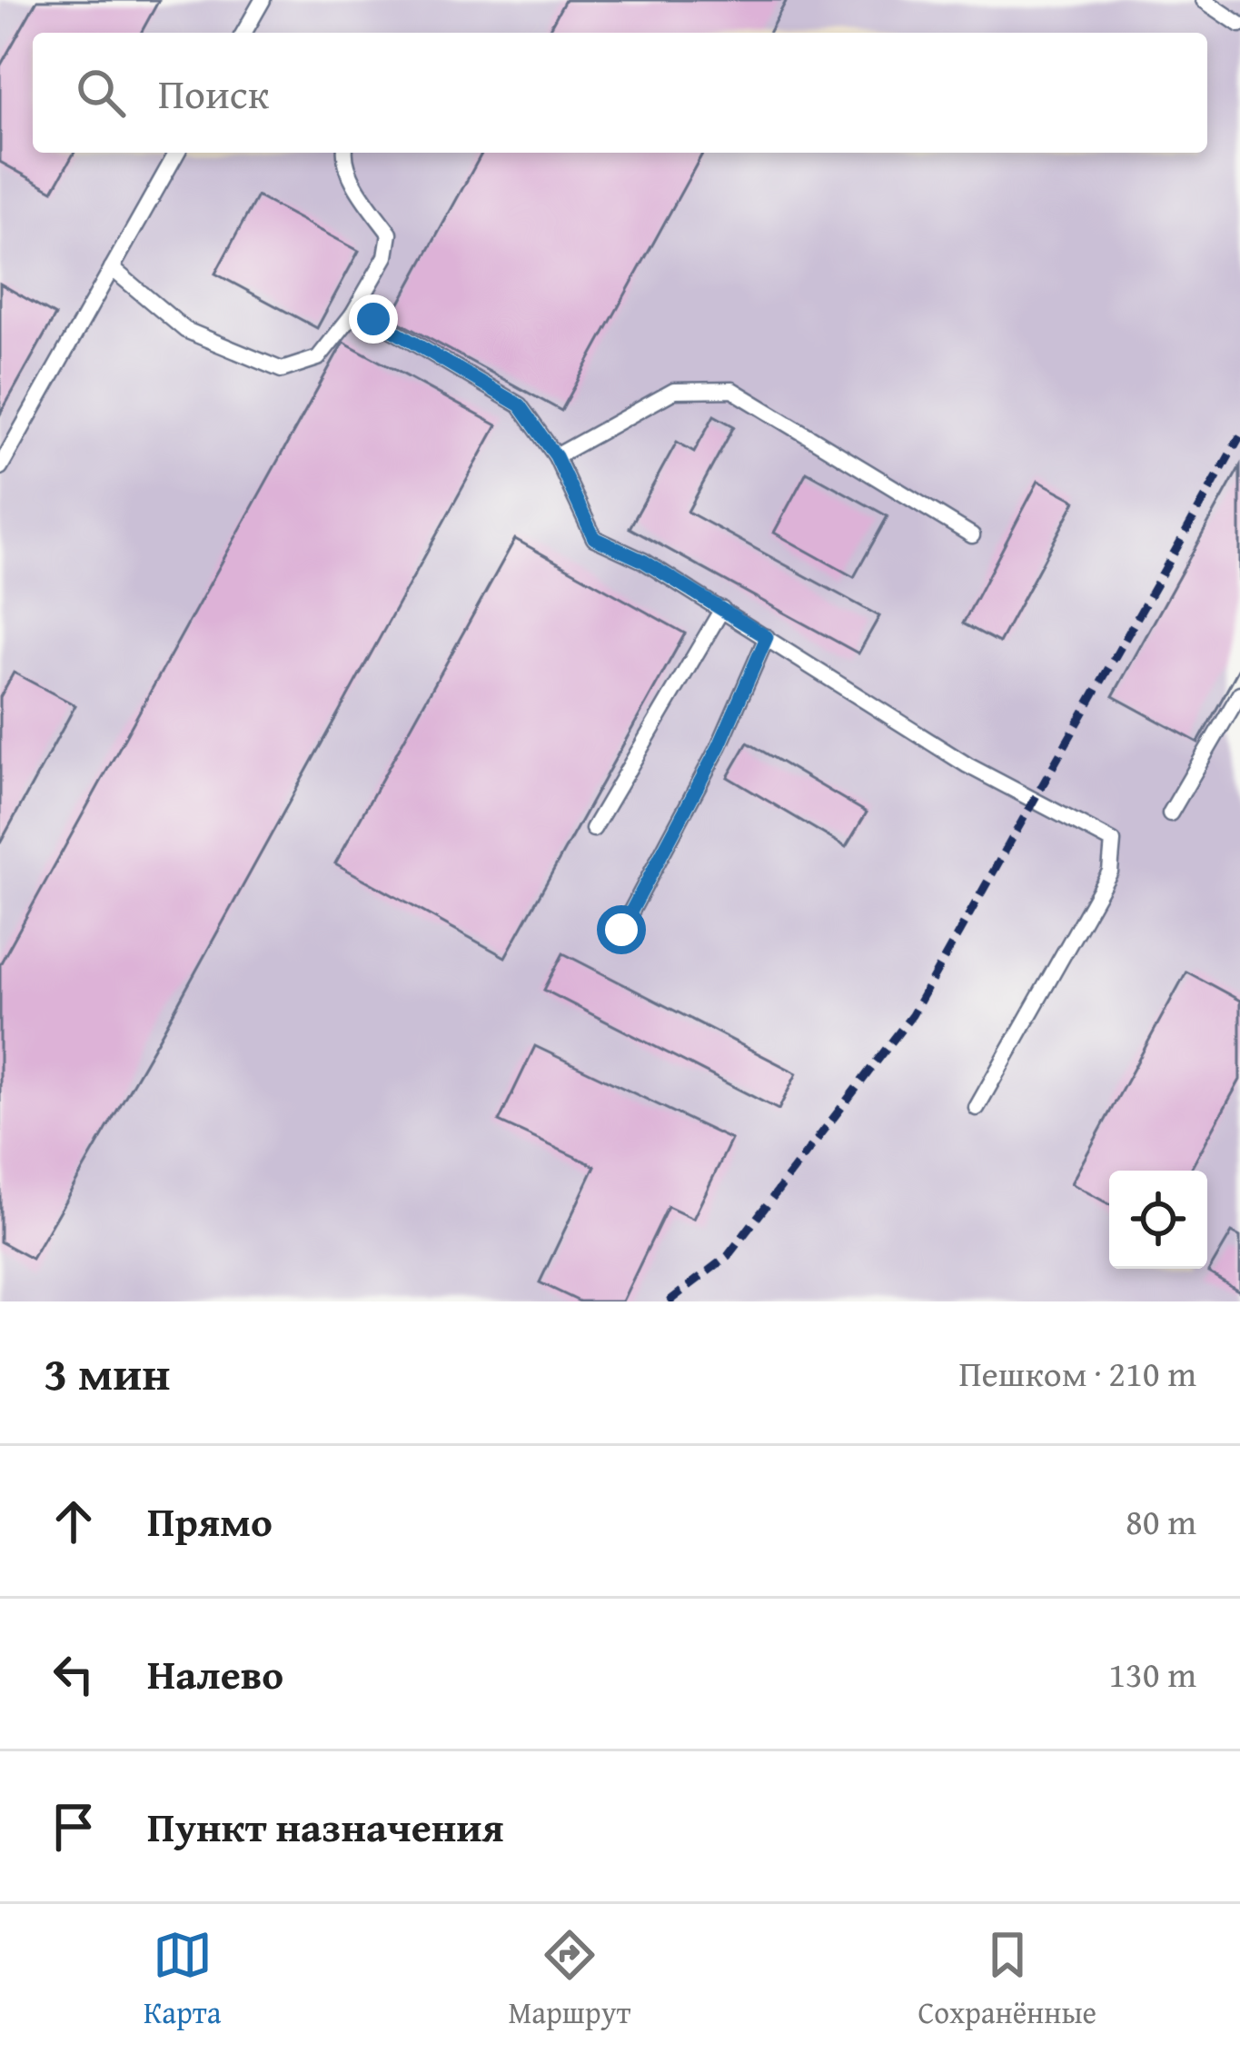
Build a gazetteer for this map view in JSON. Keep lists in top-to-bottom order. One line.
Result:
{"page":{"search":"Поиск","heading":["3 мин","Пешком · 210 m"],"list":[["Прямо","80 m"],["Налево","130 m"],"Пункт назначения"],"nav":["Карта","Маршрут","Сохранённые"]}}
